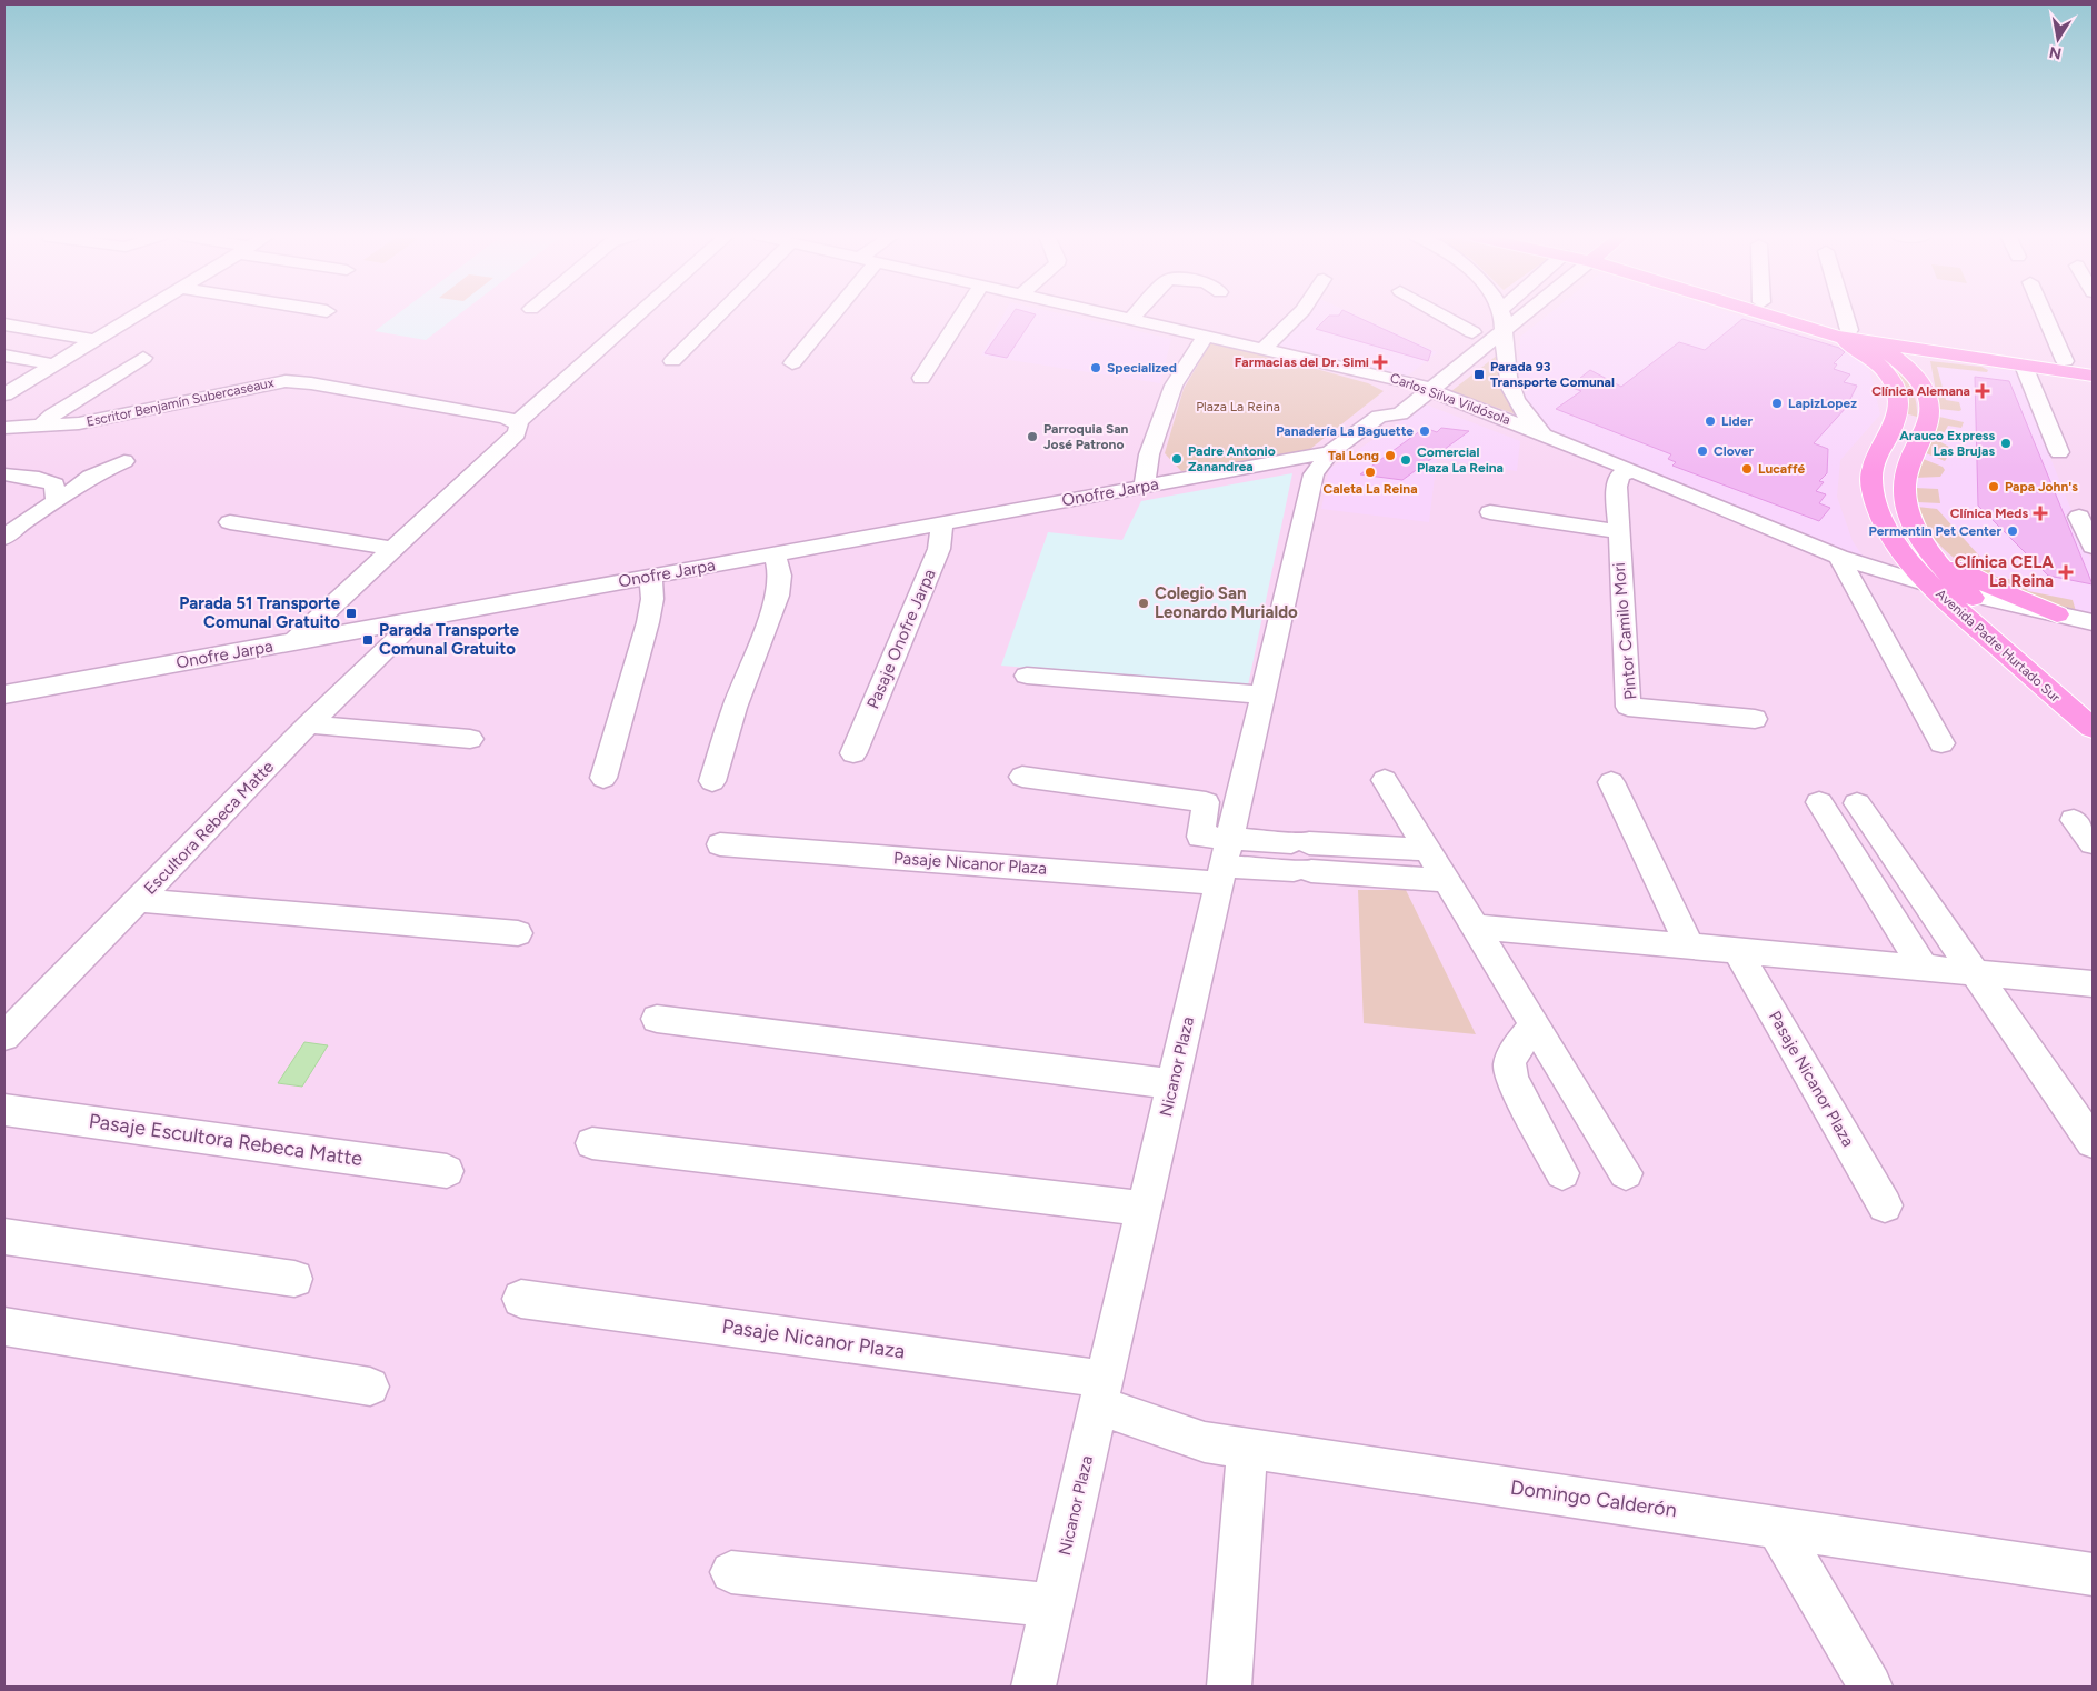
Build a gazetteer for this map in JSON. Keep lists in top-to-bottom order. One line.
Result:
{"streets":{"main road":["Avenida Padre Hurtado Sur"],"street":["Carlos Silva Vildósola","Escritor Benjamín Subercaseaux","Onofre Jarpa","Pintor Camilo Mori","Pasaje Onofre Jarpa","Escultora Rebeca Matte","Pasaje Nicanor Plaza","Nicanor Plaza","Pasaje Escultora Rebeca Matte","Domingo Calderón"]},"crossings":[["Carlos Silva Vildósola","Pintor Camilo Mori"],["Carlos Silva Vildósola","Avenida Padre Hurtado Sur"],["Onofre Jarpa","Pasaje Onofre Jarpa"],["Onofre Jarpa","Escultora Rebeca Matte"],["Onofre Jarpa","Nicanor Plaza"],["Pasaje Nicanor Plaza","Nicanor Plaza"],["Pasaje Nicanor Plaza","Domingo Calderón"],["Nicanor Plaza","Domingo Calderón"]],"parks":["Plaza La Reina"],"places":{"health":["Farmacias del Dr. Simi","Clínica Alemana","Clínica Meds","Clínica CELA La Reina"],"other":["Specialized","LapizLopez","Lider","Panadería La Baguette","Parroquia San José Patrono","Arauco Express Las Brujas","Clover","Tai Long","Padre Antonio Zanandrea","Comercial Plaza La Reina","Lucaffé","Caleta La Reina","Papa John's","Permentin Pet Center","Colegio San Leonardo Murialdo"],"transit":["Parada 93 Transporte Comunal","Parada 51 Transporte Comunal Gratuito","Parada Transporte Comunal Gratuito"]},"north":"bottom"}
